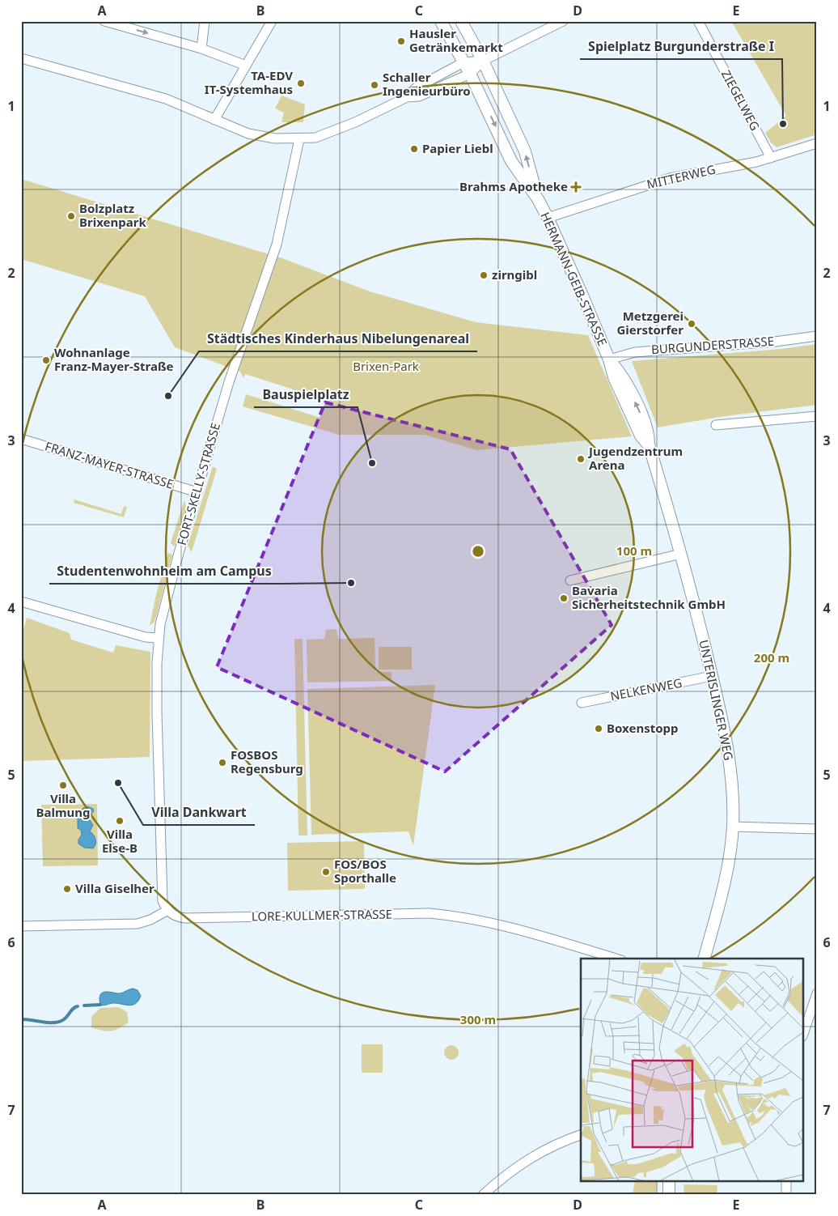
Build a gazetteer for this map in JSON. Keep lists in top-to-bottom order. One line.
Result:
{"streets":{"street":["ZIEGELWEG","MITTERWEG","HERMANN-GEIB-STRASSE","BURGUNDERSTRASSE","FRANZ-MAYER-STRASSE","FORT-SKELLY-STRASSE","NELKENWEG","UNTERISLINGER WEG","LORE-KULLMER-STRASSE"]},"crossings":[["ZIEGELWEG","MITTERWEG"],["MITTERWEG","HERMANN-GEIB-STRASSE"],["HERMANN-GEIB-STRASSE","BURGUNDERSTRASSE"],["HERMANN-GEIB-STRASSE","UNTERISLINGER WEG"],["BURGUNDERSTRASSE","UNTERISLINGER WEG"],["FRANZ-MAYER-STRASSE","FORT-SKELLY-STRASSE"],["FORT-SKELLY-STRASSE","LORE-KULLMER-STRASSE"],["NELKENWEG","UNTERISLINGER WEG"]],"parks":["Brixen-Park"],"places":{"other":["Hausler Getränkemarkt","TA-EDV IT-Systemhaus","Schaller Ingenieurbüro","Spielplatz Burgunderstraße I","Papier Liebl","Bolzplatz Brixenpark","zirngibl","Metzgerei Gierstorfer","Wohnanlage Franz-Mayer-Straße","Städtisches Kinderhaus Nibelungenareal","Jugendzentrum Arena","Bauspielplatz","Studentenwohnheim am Campus","Bavaria Sicherheitstechnik GmbH","Boxenstopp","FOSBOS Regensburg","Villa Dankwart","Villa Balmung","Villa Else-B","FOS/BOS Sporthalle","Villa Giselher"],"health":["Brahms Apotheke"]},"grid":{"columns":["A","B","C","D","E"],"rows":["1","2","3","4","5","6","7"]},"rings":["100 m","200 m","300 m"]}
